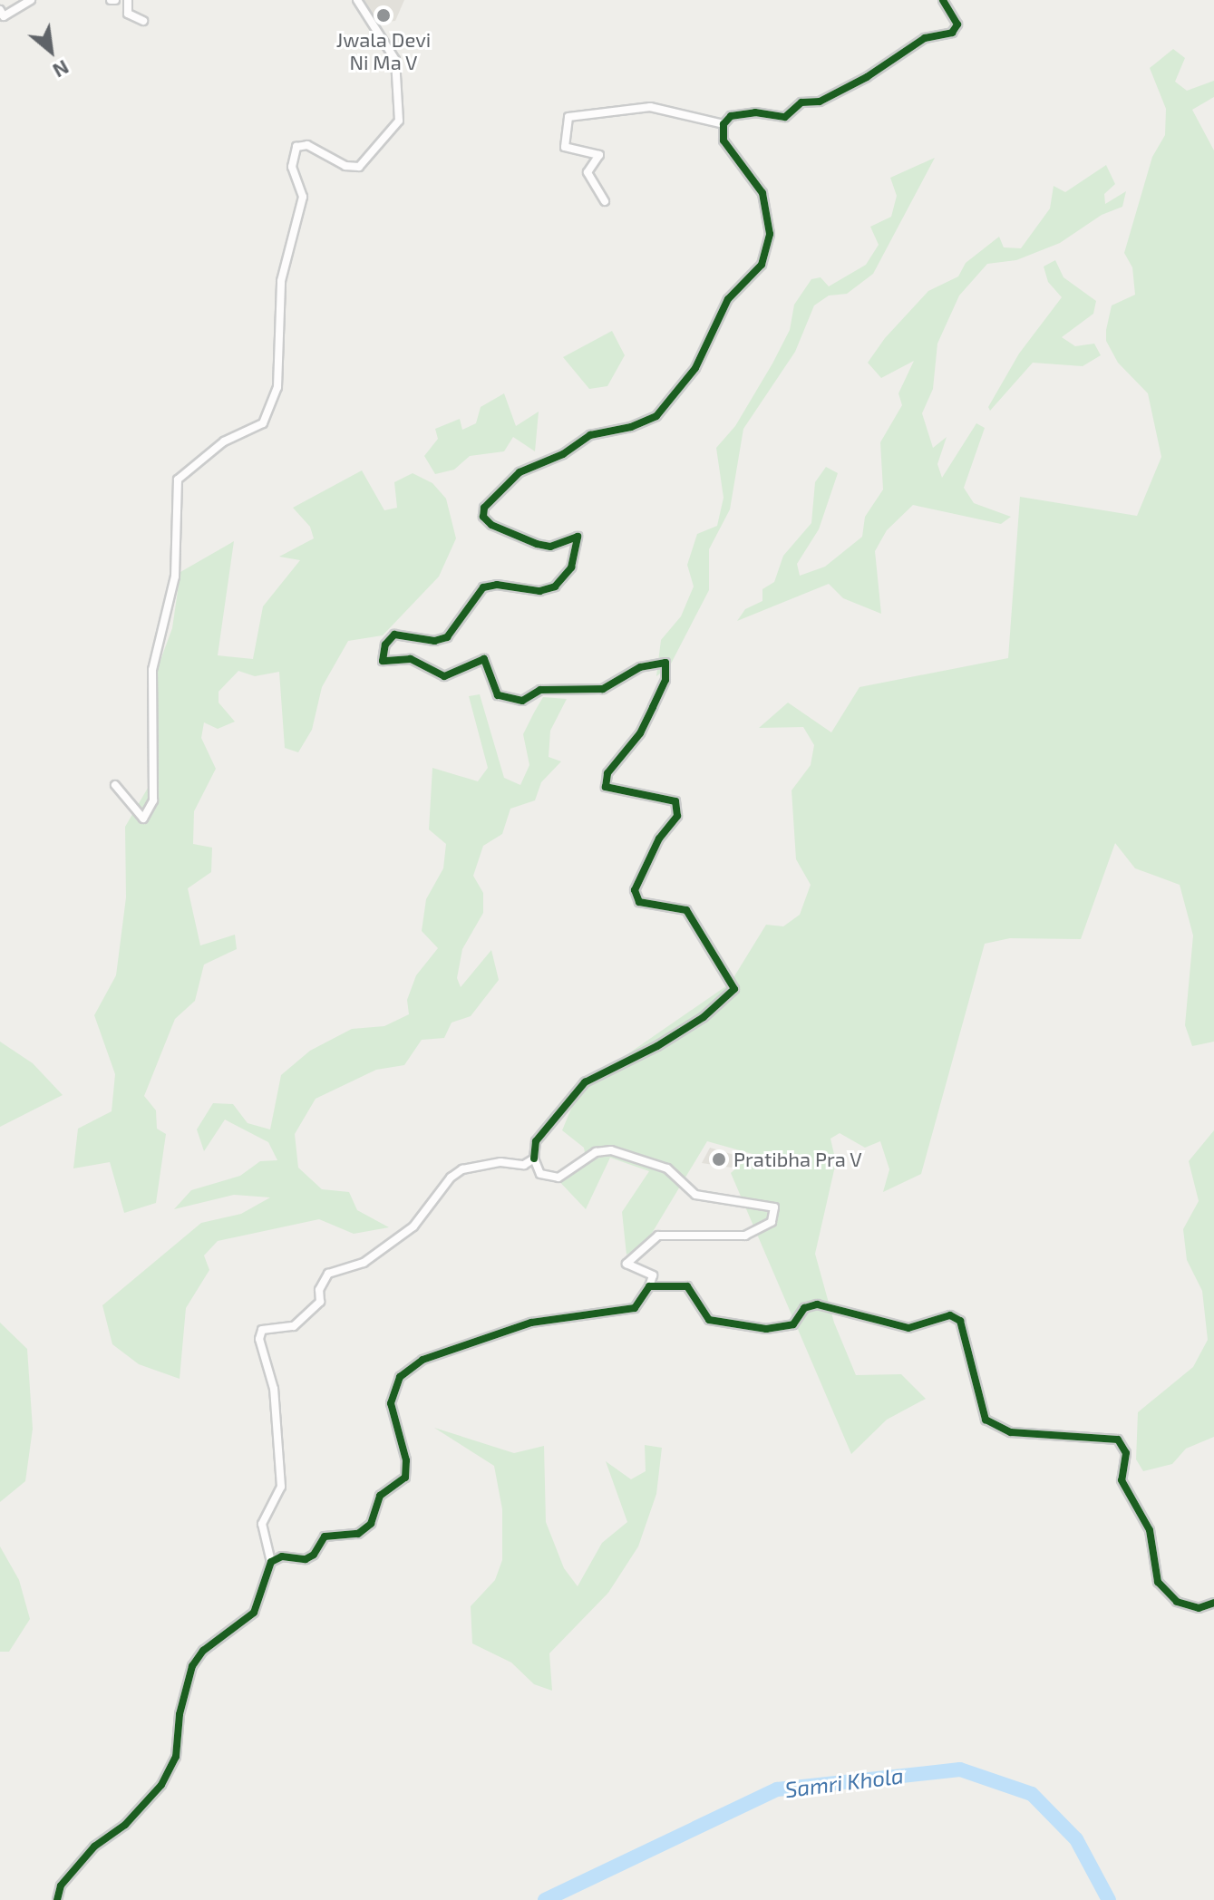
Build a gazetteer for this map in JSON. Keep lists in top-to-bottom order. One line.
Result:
{"water":["Samri Khola"],"places":["Jwala Devi Ni Ma V","Pratibha Pra V"],"north":"bottom right"}
